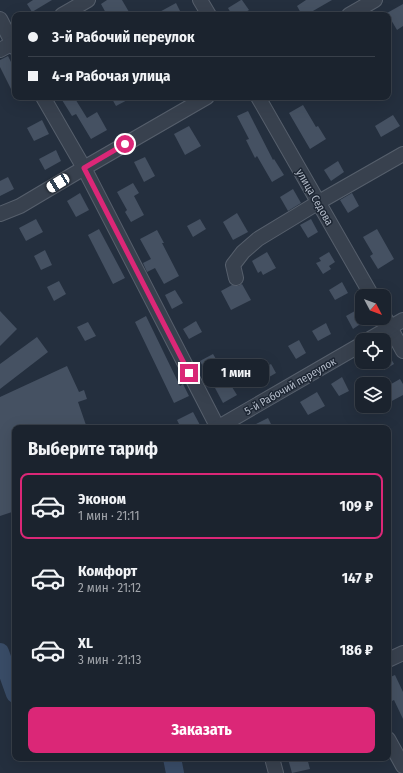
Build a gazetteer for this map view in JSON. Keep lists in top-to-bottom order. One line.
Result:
{"streets":{"street":["улица Седова","5-й Рабочий переулок"]},"north":"bottom right","page":{"banner":["3-й Рабочий переулок","4-я Рабочая улица"],"bubble":"1 мин","heading":"Выберите тариф","list":[{"name":"Эконом","note":"1 мин · 21:11","value":"109 ₽"},{"name":"Комфорт","note":"2 мин · 21:12","value":"147 ₽"},{"name":"XL","note":"3 мин · 21:13","value":"186 ₽"}],"buttons":"Заказать"}}
